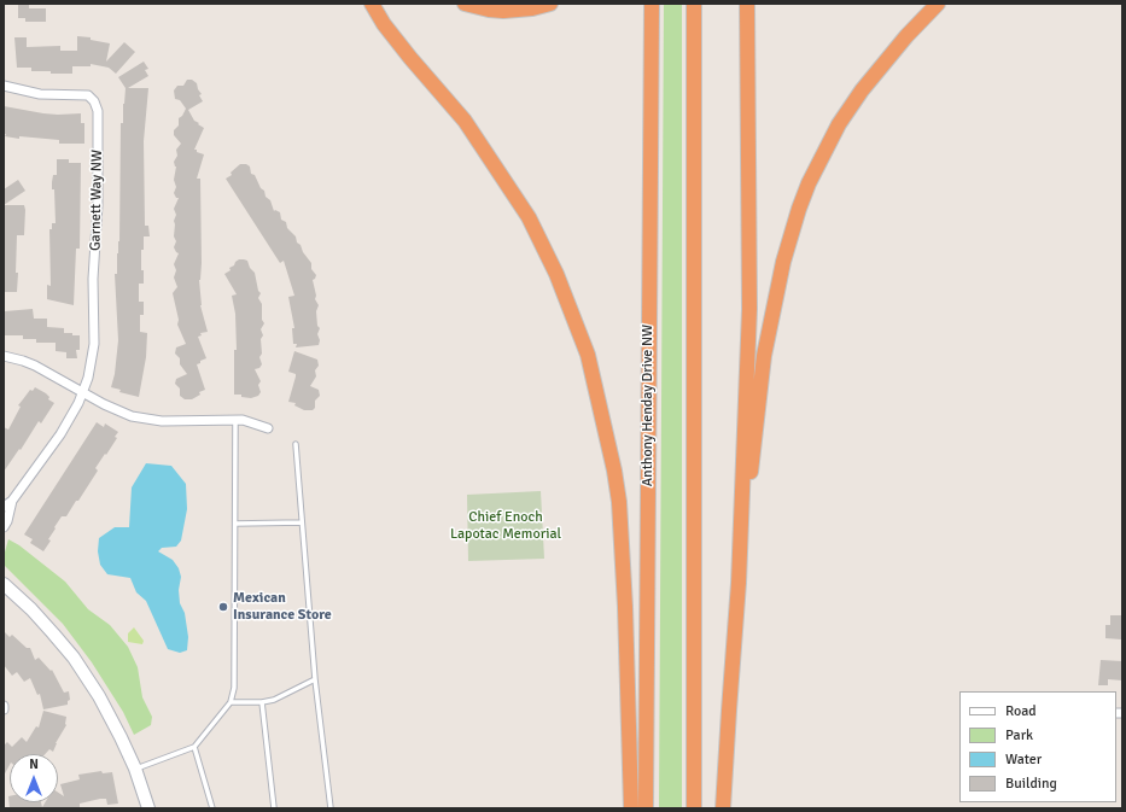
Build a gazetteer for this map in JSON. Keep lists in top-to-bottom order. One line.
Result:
{"streets":{"highway":["Anthony Henday Drive NW"],"street":["Garnett Way NW"]},"parks":["Chief Enoch Lapotac Memorial"],"places":["Mexican Insurance Store"],"legend":["Road","Park","Water","Building"],"north":"top"}
